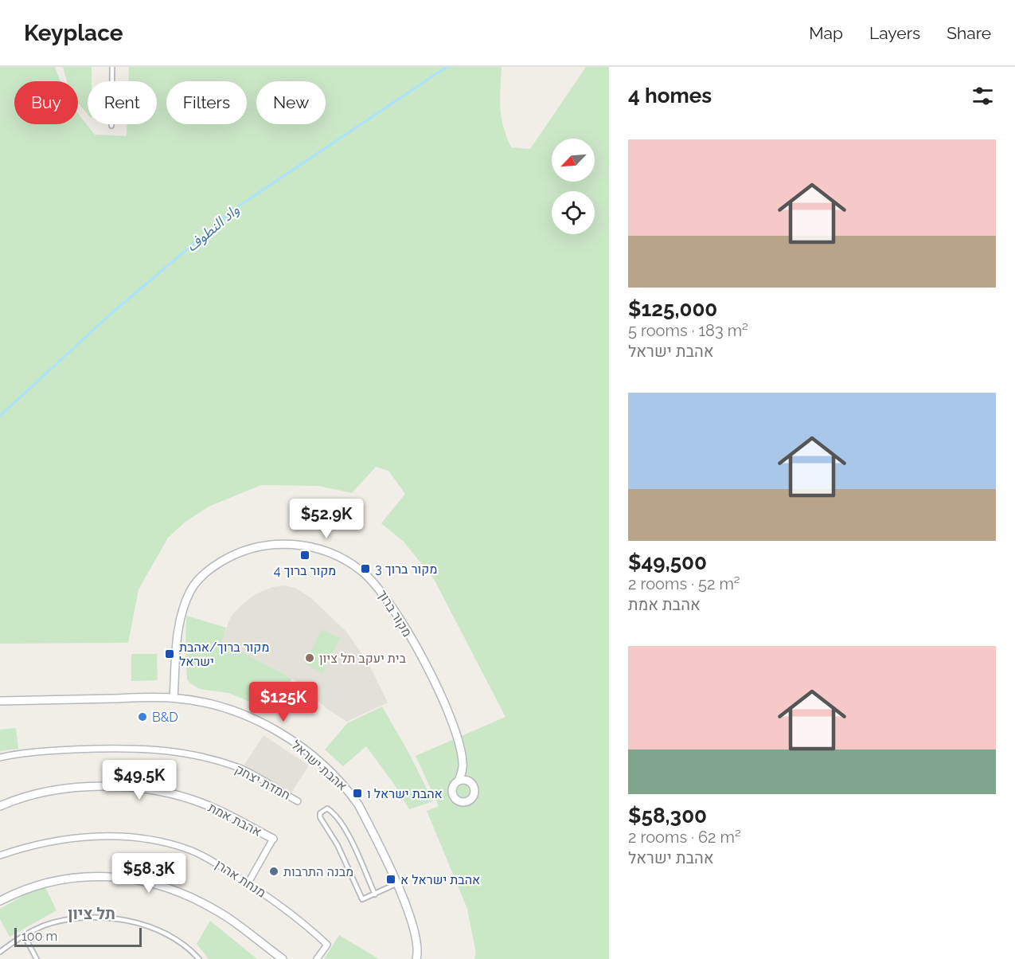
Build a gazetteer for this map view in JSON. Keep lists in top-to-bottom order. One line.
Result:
{"streets":{"street":["מקור ברוך","אהבת ישראל","חמדת יצחק","אהבת אמת","מנחת אהרן"]},"crossings":[["מקור ברוך","אהבת ישראל"]],"districts":["תל ציון"],"water":["واد النطوف"],"places":{"transit":["מקור ברוך 4","מקור ברוך 3","מקור ברוך/אהבת ישראל","אהבת ישראל ו","אהבת ישראל א"],"other":["בית יעקב תל ציון","B&D","מבנה התרבות"]},"scale_bar":"100 m","north":"bottom left","page":{"header":"Keyplace","nav":["Map","Layers","Share"],"heading":"4 homes","chip":["Buy","Rent","Filters","New"],"list":[{"name":"$125,000","note":"5 rooms · 183 m² · אהבת ישראל"},{"name":"$49,500","note":"2 rooms · 52 m² · אהבת אמת"},{"name":"$58,300","note":"2 rooms · 62 m² · אהבת ישראל"}],"price":["$52.9K","$125K","$49.5K","$58.3K"],"scale":"100 m"}}
